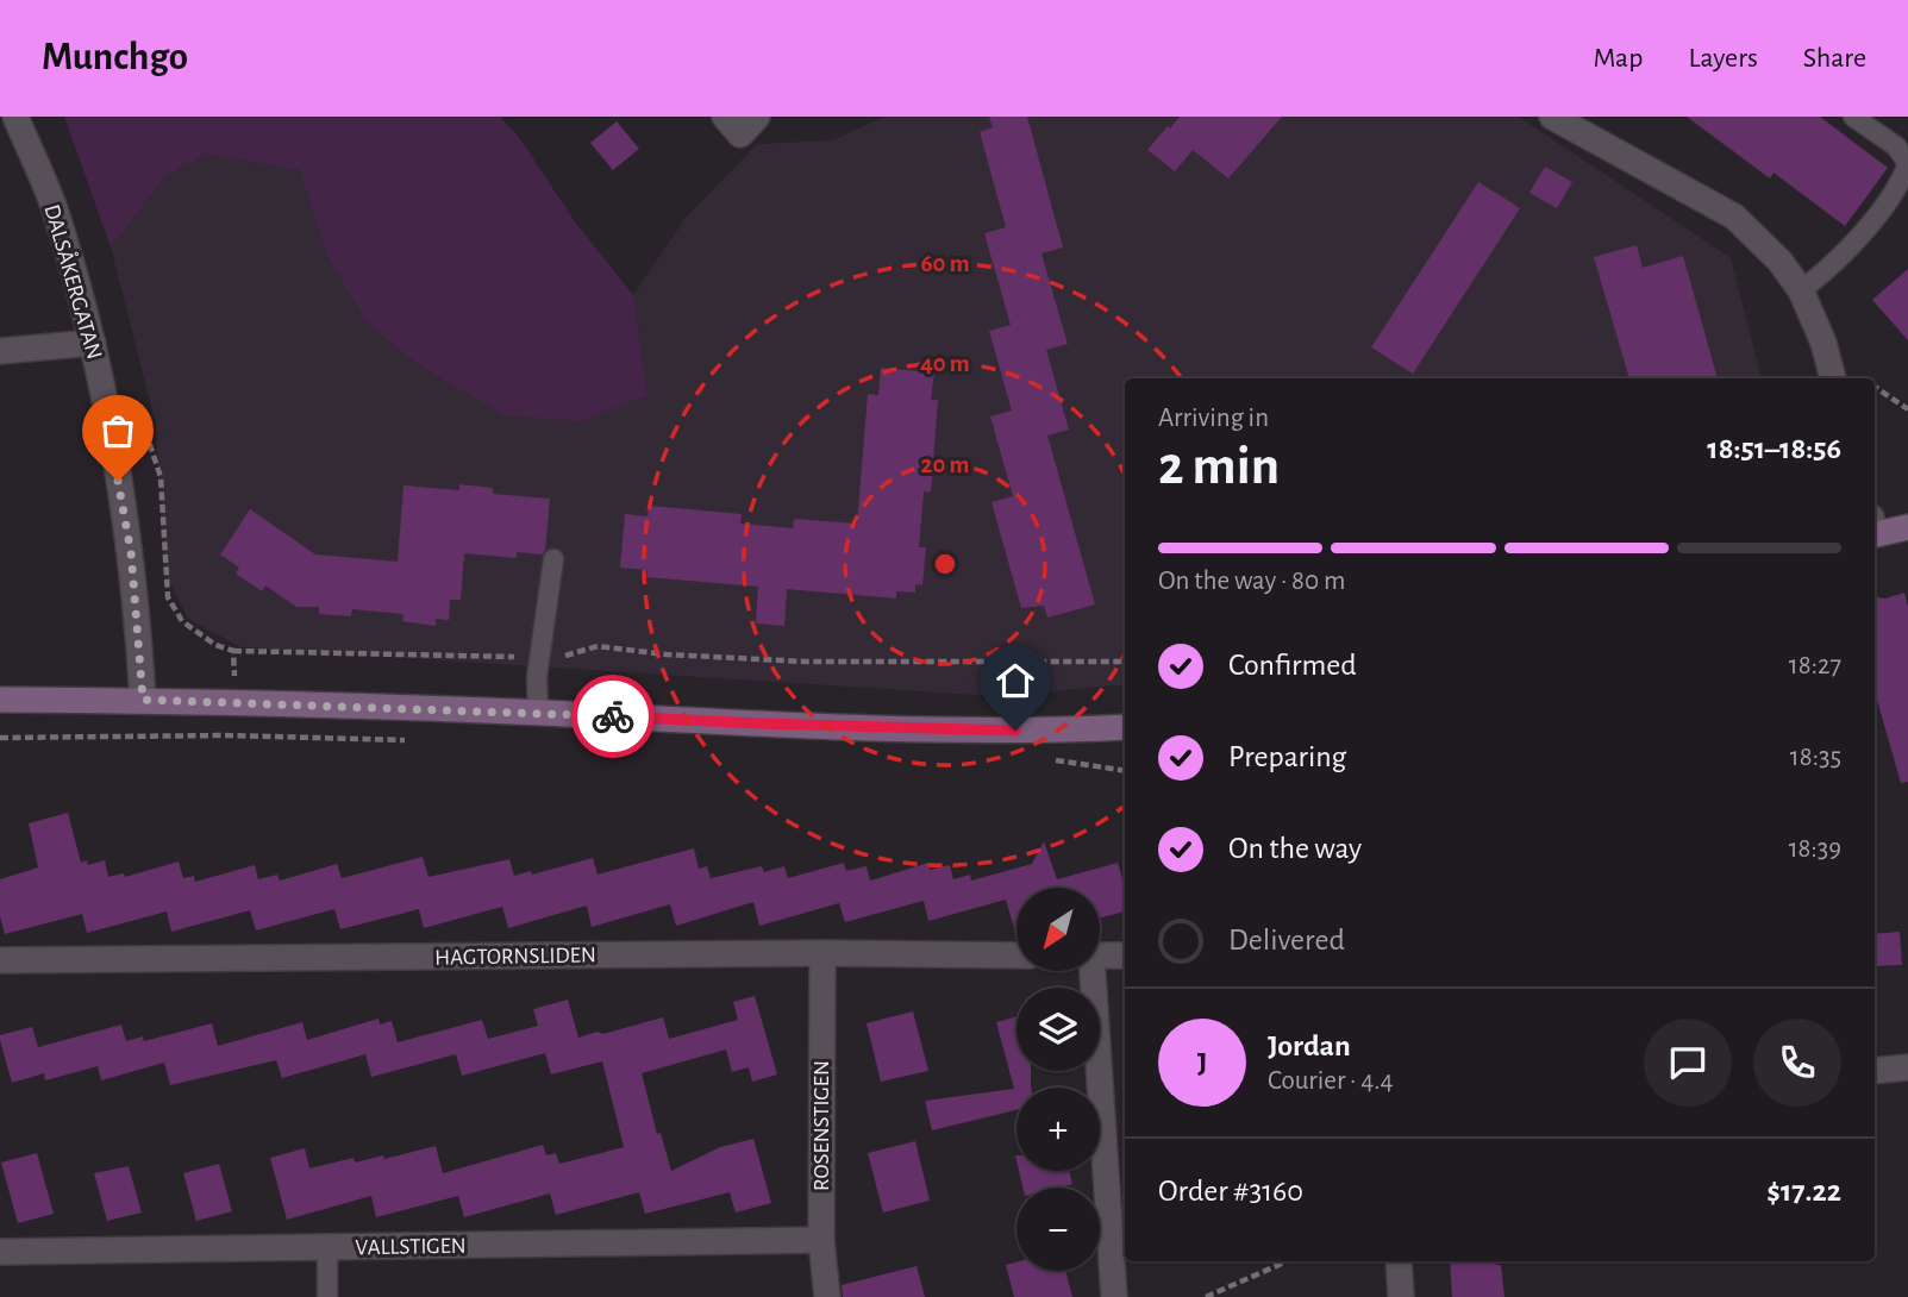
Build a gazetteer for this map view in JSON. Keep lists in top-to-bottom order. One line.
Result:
{"streets":{"street":["DALSÅKERGATAN","HAGTORNSLIDEN","ROSENSTIGEN","VALLSTIGEN"]},"crossings":[["HAGTORNSLIDEN","ROSENSTIGEN"],["ROSENSTIGEN","VALLSTIGEN"]],"north":"bottom left","page":{"header":"Munchgo","nav":["Map","Layers","Share"],"heading":["2 min","Arriving in","18:51–18:56"],"panel":["Jordan","Courier · 4.4","Order #3160","$17.22"],"bar":"On the way · 80 m","list":[["Confirmed","18:27"],["Preparing","18:35"],["On the way","18:39"],"Delivered"],"map_buttons":["+","−"],"round":"J"},"rings":["60 m","40 m","20 m"]}
